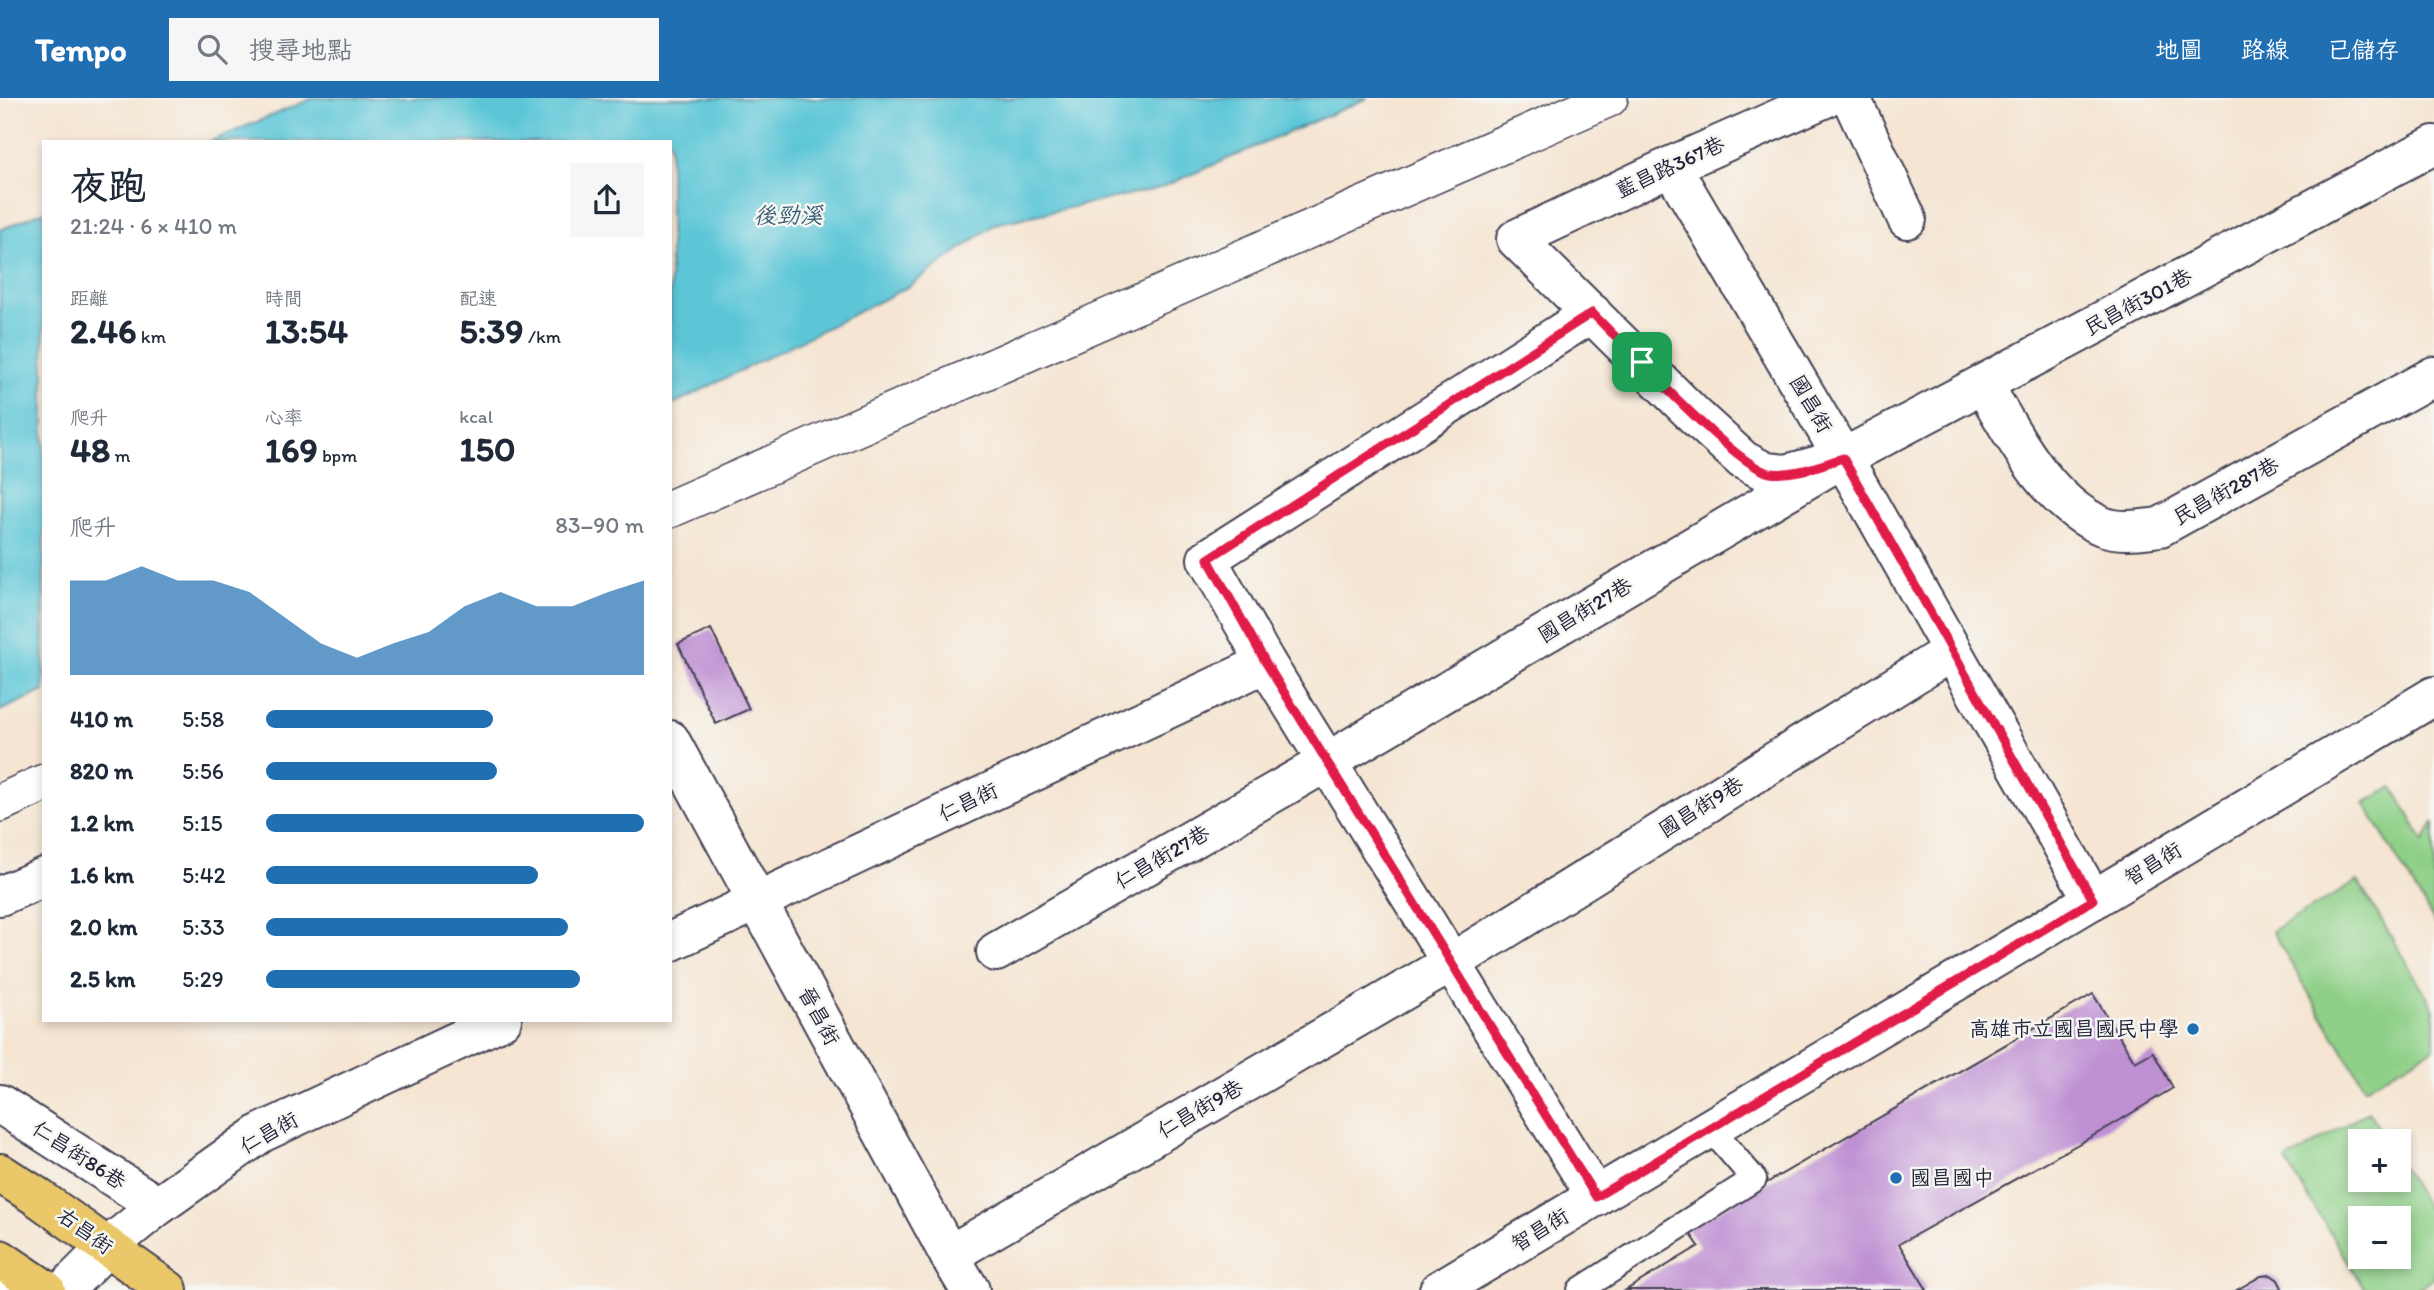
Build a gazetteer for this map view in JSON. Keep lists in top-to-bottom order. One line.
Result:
{"streets":{"main road":["右昌街"],"street":["藍昌路367巷","民昌街301巷","國昌街","民昌街287巷","國昌街27巷","仁昌街","國昌街9巷","仁昌街27巷","智昌街","晉昌街","仁昌街9巷","仁昌街86巷"]},"crossings":[["藍昌路367巷","國昌街"],["民昌街301巷","國昌街"],["民昌街301巷","民昌街287巷"],["民昌街301巷","國昌街27巷"],["國昌街","國昌街27巷"],["國昌街","國昌街9巷"],["國昌街","智昌街"],["國昌街27巷","仁昌街27巷"],["仁昌街","晉昌街"],["仁昌街","仁昌街86巷"],["仁昌街","右昌街"],["國昌街9巷","仁昌街9巷"],["晉昌街","仁昌街9巷"]],"water":["後勁溪"],"places":["高雄市立國昌國民中學","國昌國中"],"page":{"header":"Tempo","search":"搜尋地點","nav":["地圖","路線","已儲存"],"heading":["夜跑","21:24 · 6 × 410 m"],"stats":[["距離","2.46 km"],["時間","13:54"],["配速","5:39 /km"],["爬升","48 m"],["心率","169 bpm"],["kcal","150"]],"chart":["爬升","83–90 m"],"list":[{"name":"410 m","note":"5:58"},{"name":"820 m","note":"5:56"},{"name":"1.2 km","note":"5:15"},{"name":"1.6 km","note":"5:42"},{"name":"2.0 km","note":"5:33"},{"name":"2.5 km","note":"5:29"}],"map_buttons":["+","−"]}}
